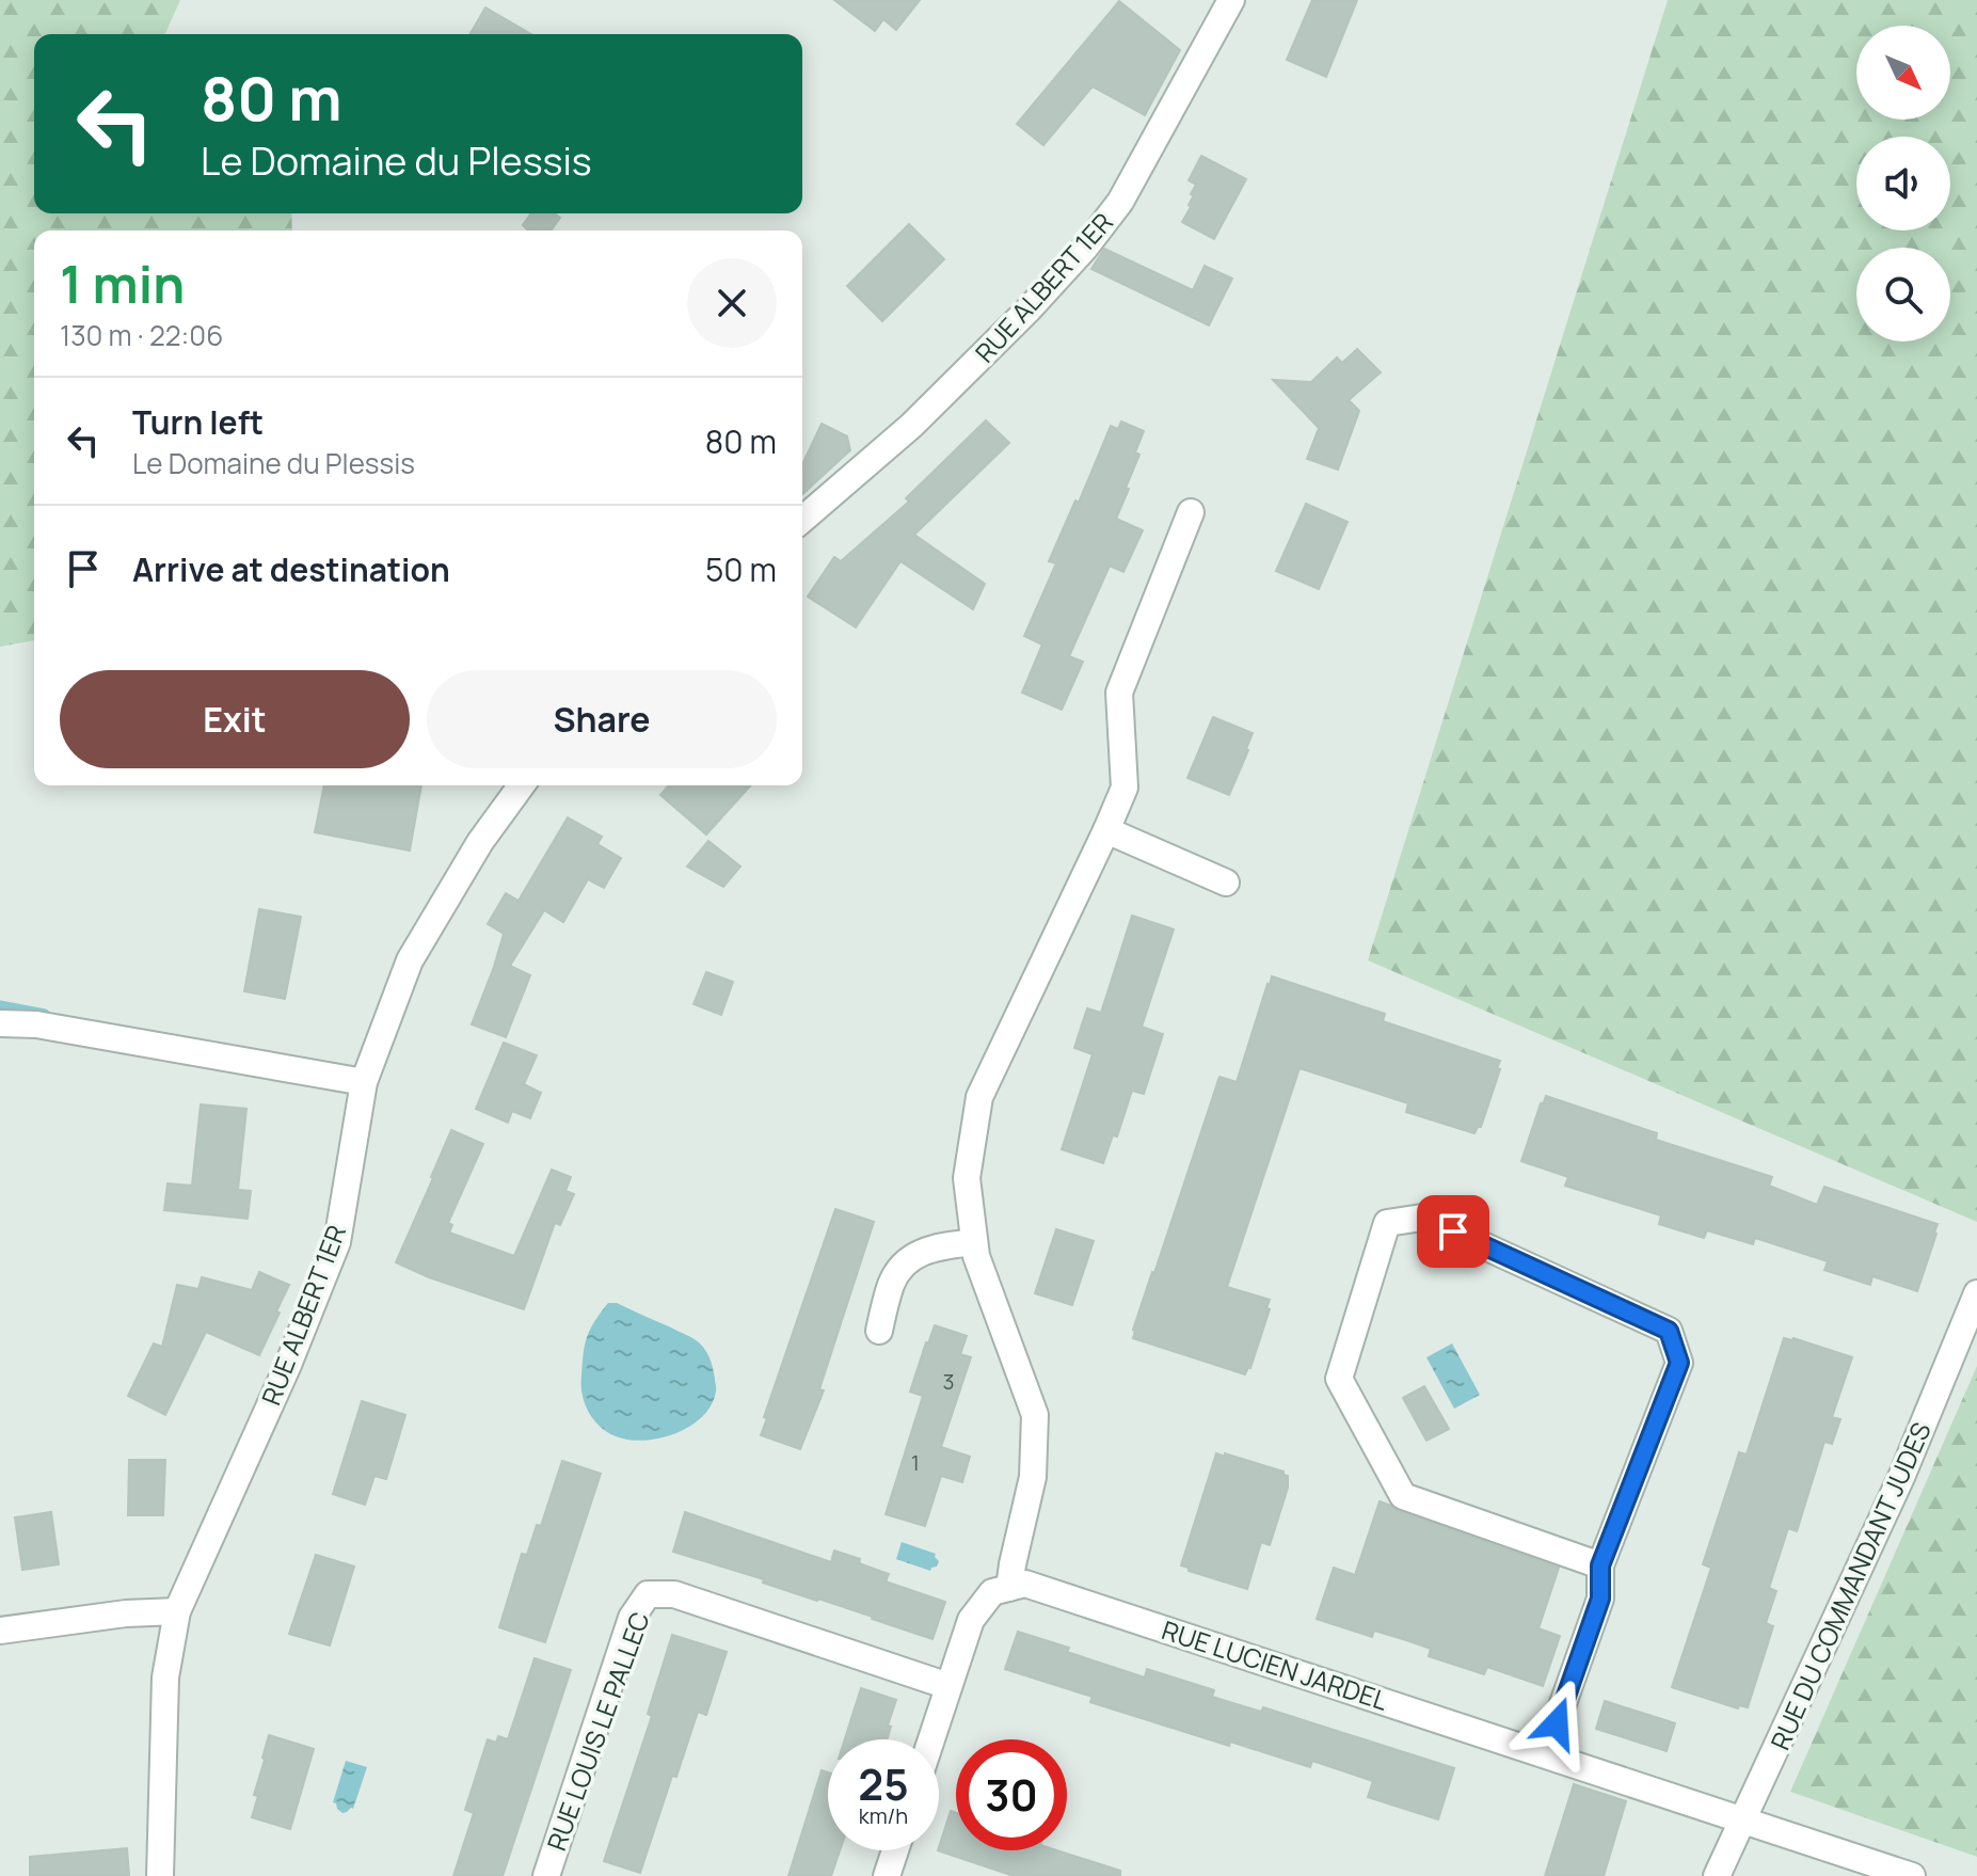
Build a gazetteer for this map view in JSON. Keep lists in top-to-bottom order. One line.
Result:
{"streets":{"street":["RUE ALBERT 1ER","RUE DU COMMANDANT JUDES","RUE LUCIEN JARDEL","RUE LOUIS LE PALLEC"]},"crossings":[["RUE DU COMMANDANT JUDES","RUE LUCIEN JARDEL"]],"house_numbers":["3","1"],"north":"bottom right","page":{"turn":["80 m","Le Domaine du Plessis"],"heading":["1 min","130 m · 22:06"],"list":[{"name":"Turn left","note":"Le Domaine du Plessis","value":"80 m"},{"name":"Arrive at destination","value":"50 m"}],"buttons":["Exit","Share"],"speed":"25 km/h","limit":"30"}}
